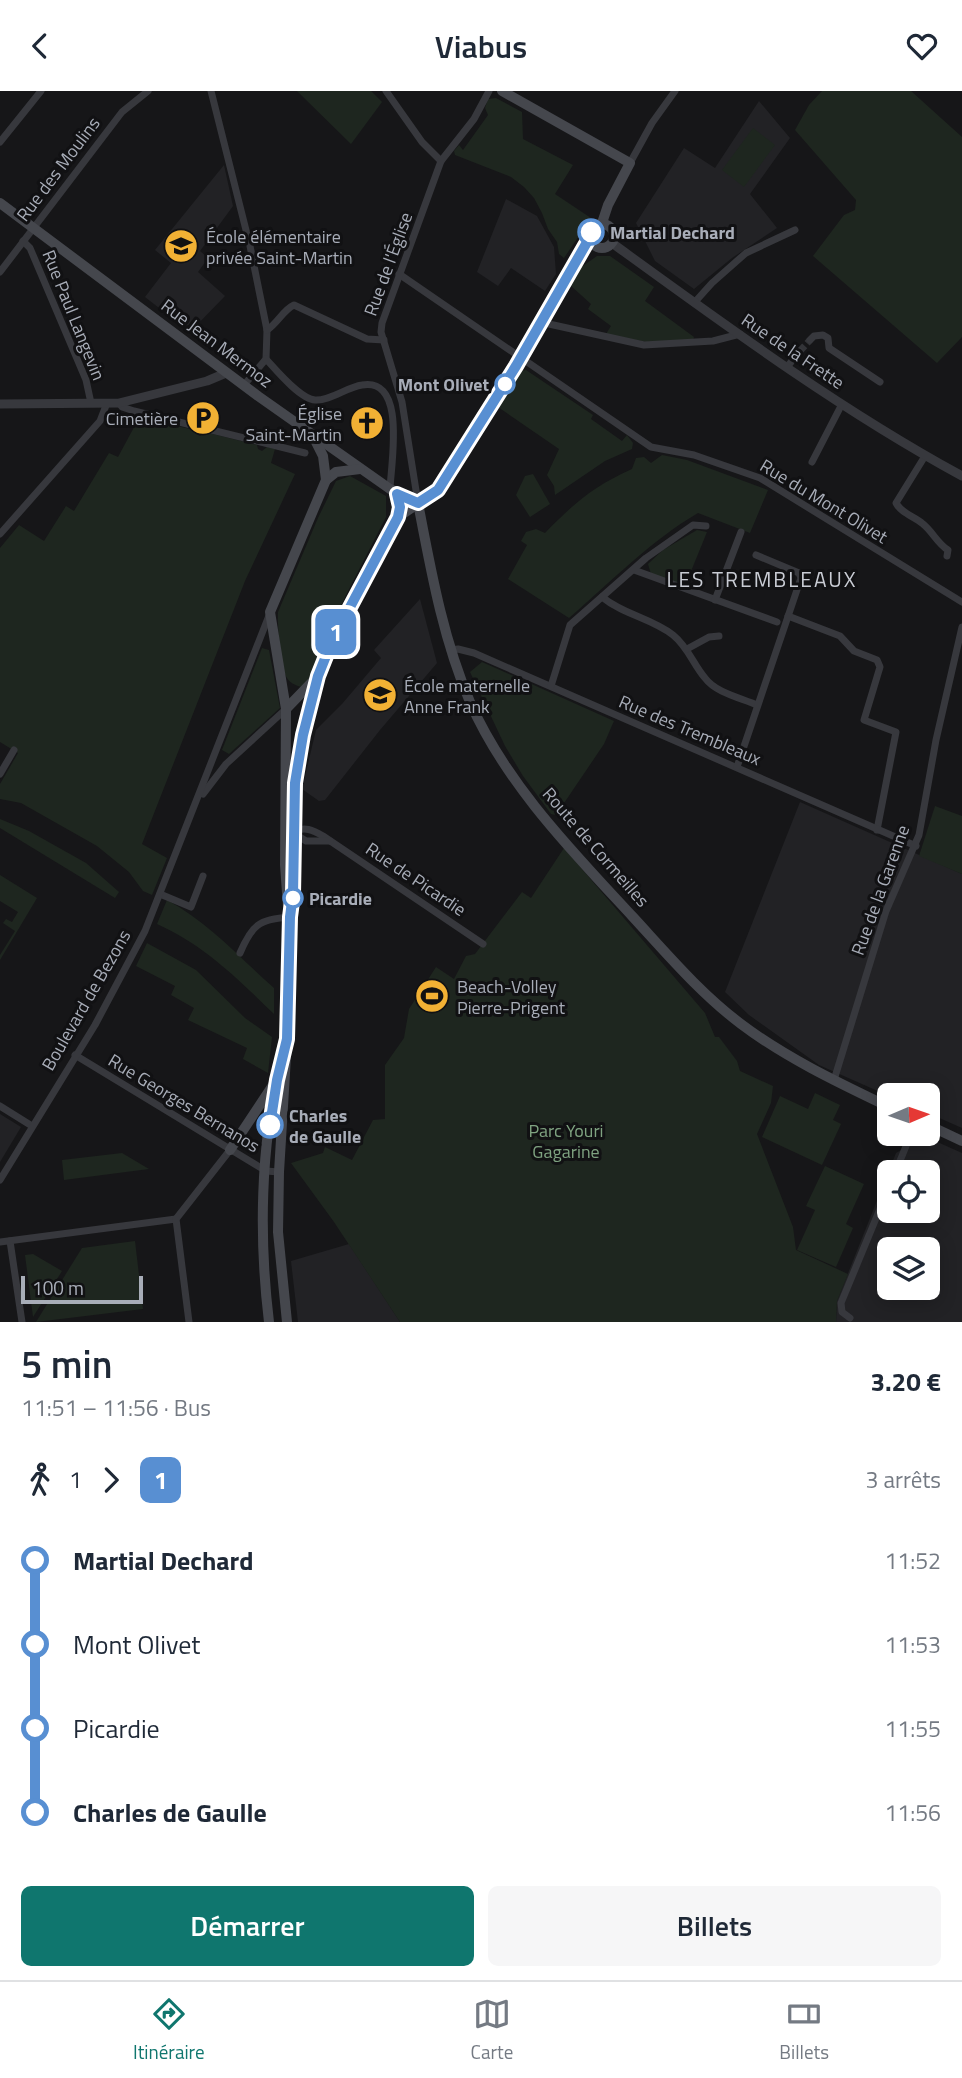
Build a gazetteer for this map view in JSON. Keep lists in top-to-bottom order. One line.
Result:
{"streets":{"main road":["Rue Jean Mermoz","Route de Cormeilles","Boulevard de Bezons"],"street":["Rue des Moulins","Rue de l'Église","Rue Paul Langevin","Rue de la Frette","Rue du Mont Olivet","Rue des Trembleaux","Rue de Picardie","Rue de la Garenne","Rue Georges Bernanos"]},"crossings":[["Rue des Moulins","Rue Paul Langevin"],["Rue des Moulins","Rue Jean Mermoz"],["Rue de l'Église","Rue Jean Mermoz"],["Rue de l'Église","Rue du Mont Olivet"],["Rue de l'Église","Route de Cormeilles"],["Rue Jean Mermoz","Route de Cormeilles"],["Rue des Trembleaux","Route de Cormeilles"],["Rue des Trembleaux","Rue de la Garenne"],["Route de Cormeilles","Rue de la Garenne"],["Boulevard de Bezons","Rue Georges Bernanos"]],"districts":["LES TREMBLEAUX"],"parks":["Parc Youri Gagarine"],"places":{"other":["Martial Dechard","Mont Olivet","Picardie","Charles de Gaulle"],"school or university":["École élémentaire privée Saint-Martin","École maternelle Anne Frank"],"parking":["Cimetière"],"church":["Église Saint-Martin"],"sports":["Beach-Volley Pierre-Prigent"]},"lines":["bus line 1"],"scale_bar":"100 m","north":"right","page":{"header":"Viabus","on_map":"1","scale":"100 m","heading":["5 min","11:51 – 11:56 · Bus","3.20 €"],"legs":["1","1","3 arrêts"],"list":[{"name":"Martial Dechard","value":"11:52"},{"name":"Mont Olivet","value":"11:53"},{"name":"Picardie","value":"11:55"},{"name":"Charles de Gaulle","value":"11:56"}],"buttons":["Démarrer","Billets"],"tabs":["Itinéraire","Carte","Billets"]}}
